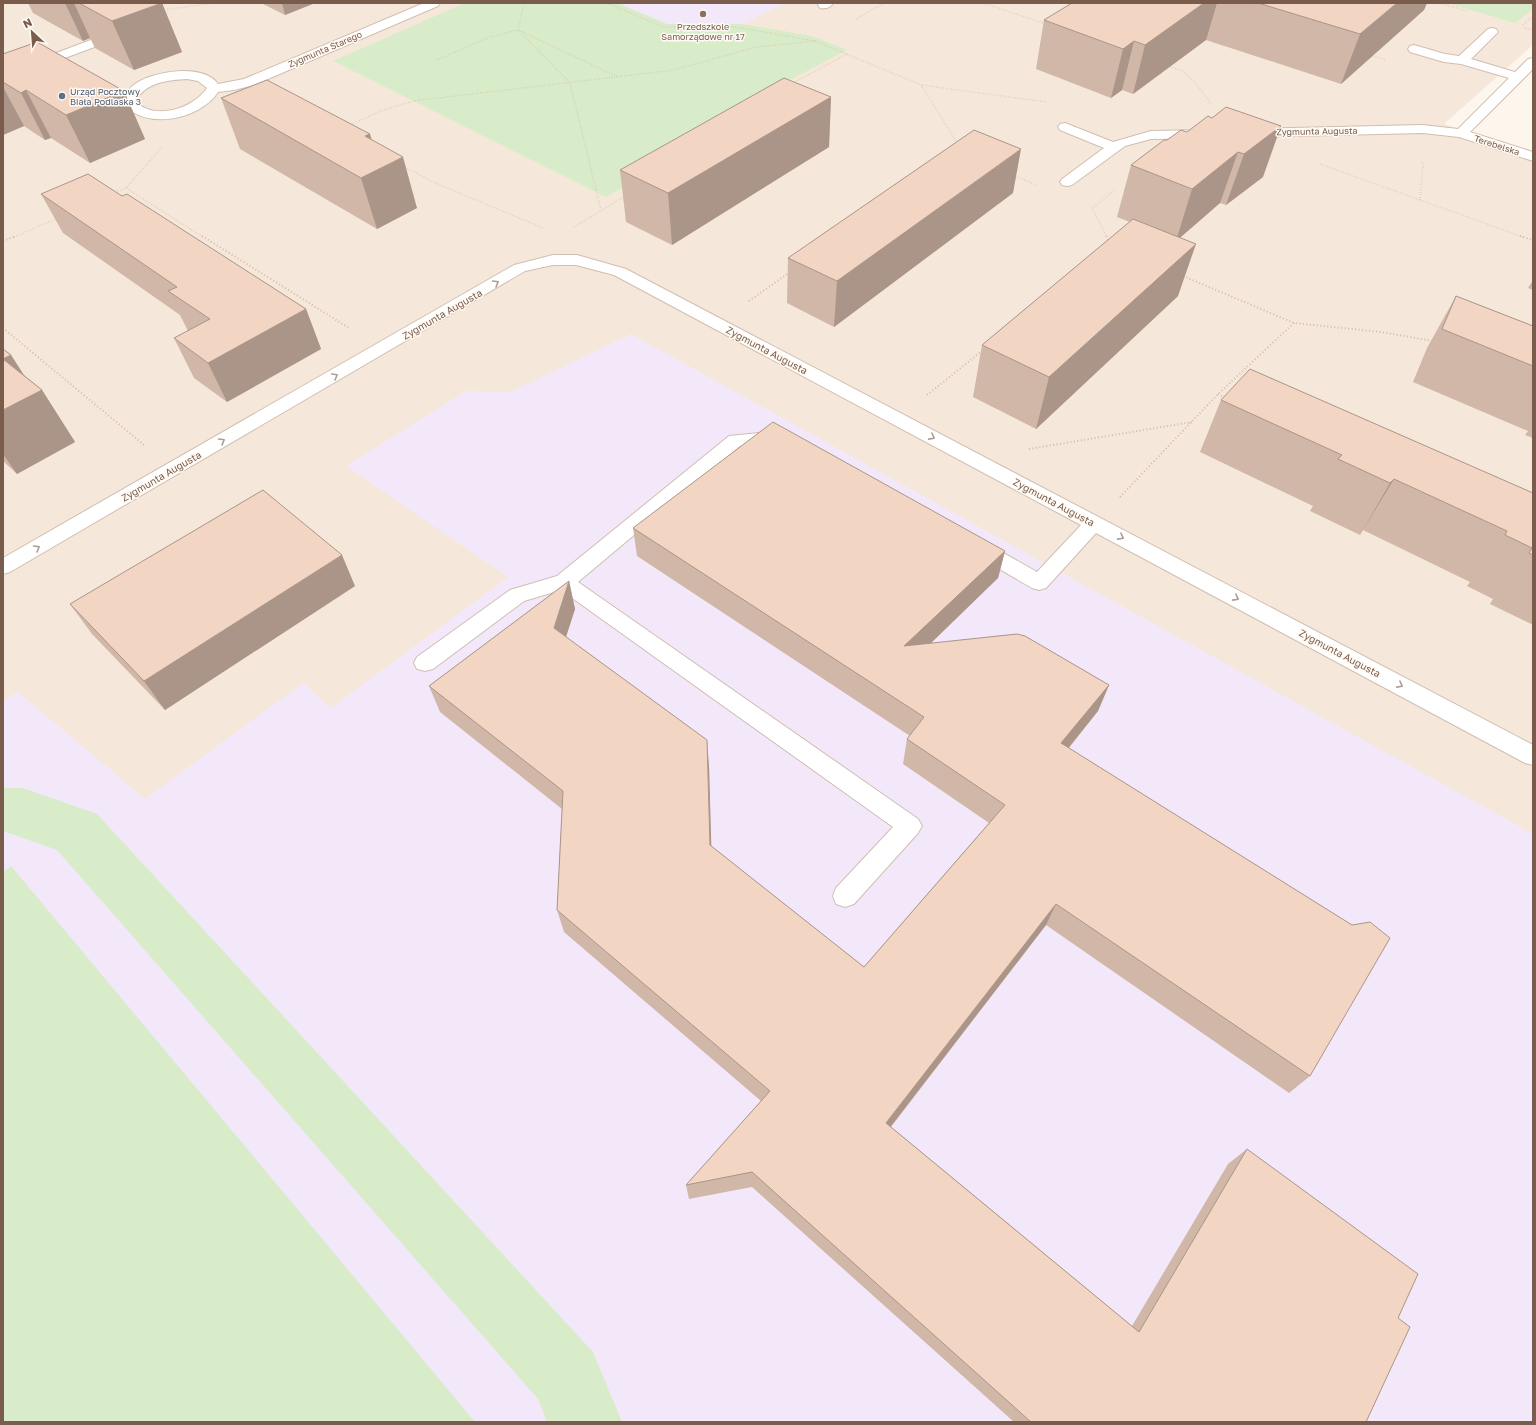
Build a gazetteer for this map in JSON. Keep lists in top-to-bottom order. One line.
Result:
{"streets":{"street":["Zygmunta Starego","Zygmunta Augusta","Terebelska"]},"crossings":[["Zygmunta Augusta","Terebelska"]],"one_way":["Zygmunta Augusta"],"places":["Przedszkole Samorządowe nr 17","Urząd Pocztowy Biała Podlaska 3"],"north":"top left"}
